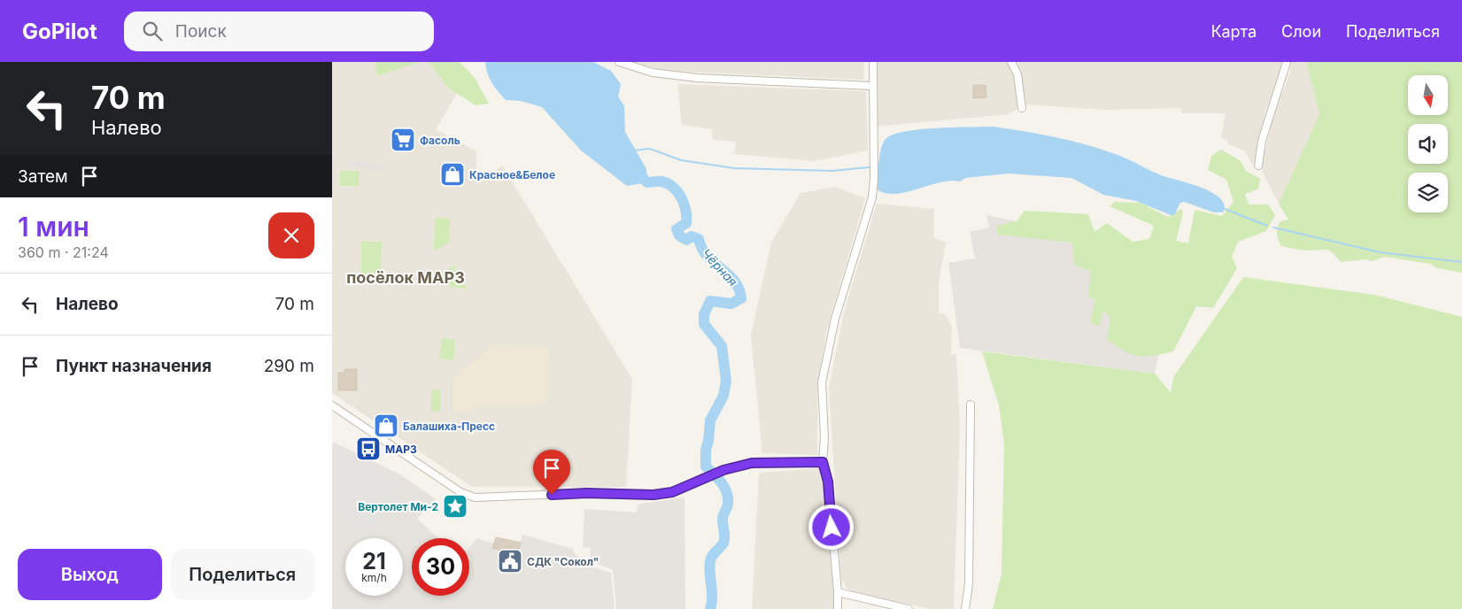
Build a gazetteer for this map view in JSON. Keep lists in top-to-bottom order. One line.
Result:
{"districts":["посёлок МАРЗ"],"water":["Чёрная"],"places":{"supermarket":["Фасоль"],"shop":["Красное&Белое","Балашиха-Пресс"],"bus stop":["МАРЗ"],"place":["Вертолет Ми-2"],"public building":["СДК \"Сокол\""]},"north":"bottom","page":{"header":"GoPilot","search":"Поиск","nav":["Карта","Слои","Поделиться"],"turn":["70 m","Налево"],"then":"Затем","heading":["1 мин","360 m · 21:24"],"list":[{"name":"Налево","value":"70 m"},{"name":"Пункт назначения","value":"290 m"}],"speed":"21 km/h","limit":"30","buttons":["Выход","Поделиться"]}}
